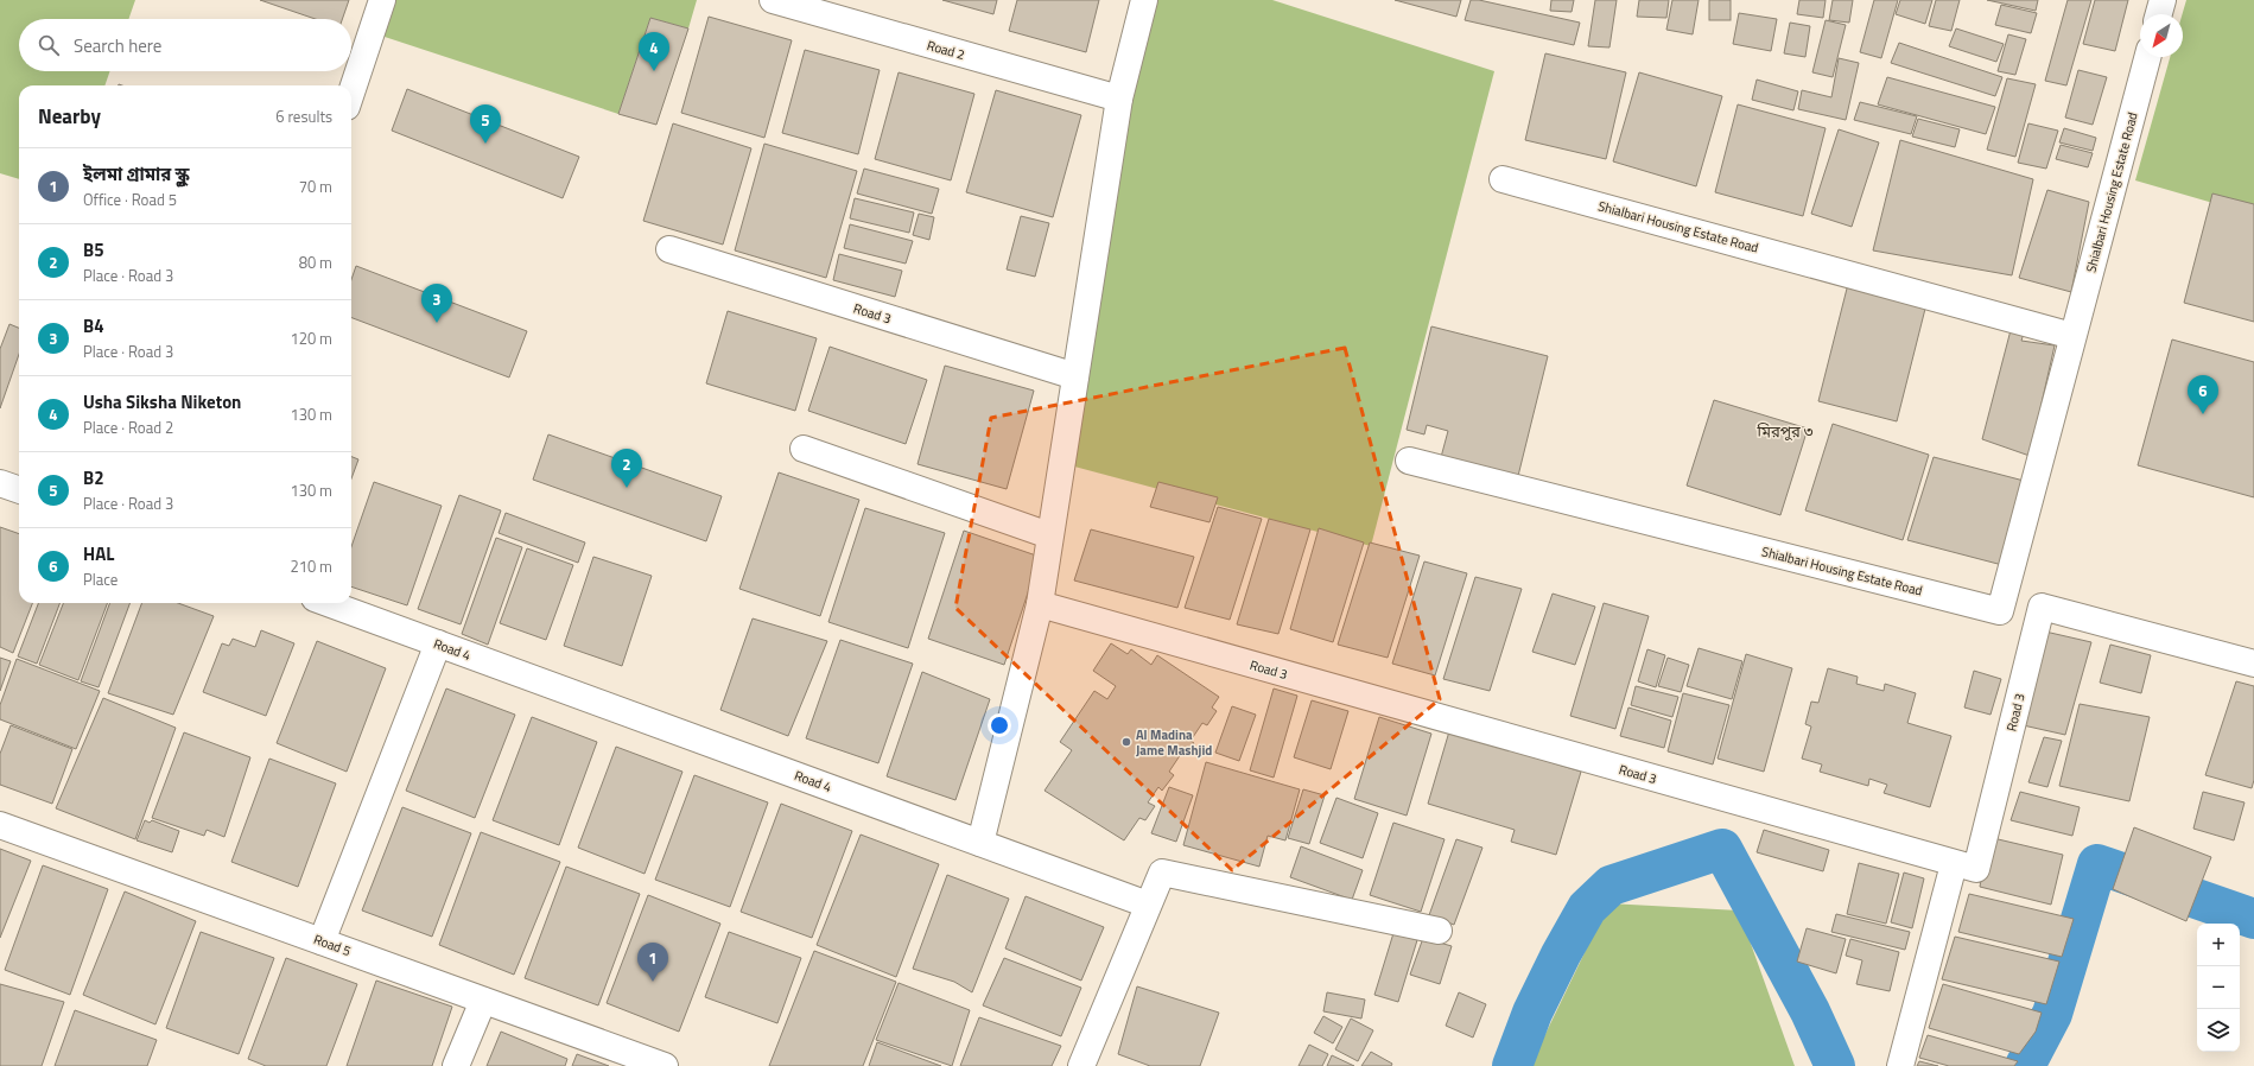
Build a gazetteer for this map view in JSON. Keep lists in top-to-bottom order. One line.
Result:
{"streets":{"street":["Road 2","Shialbari Housing Estate Road","Road 3","Road 4","Road 5"]},"districts":["মিরপুর ৩"],"places":["Al Madina Jame Mashjid"],"north":"bottom left","page":{"search":"Search here","pins":["4","5","3","6","2","1"],"heading":["Nearby","6 results"],"list":[{"mark":"1","name":"ইলমা গ্রামার স্কুল","note":"Office · Road 5","value":"70 m"},{"mark":"2","name":"B5","note":"Place · Road 3","value":"80 m"},{"mark":"3","name":"B4","note":"Place · Road 3","value":"120 m"},{"mark":"4","name":"Usha Siksha Niketon","note":"Place · Road 2","value":"130 m"},{"mark":"5","name":"B2","note":"Place · Road 3","value":"130 m"},{"mark":"6","name":"HAL","note":"Place","value":"210 m"}],"map_buttons":["+","−"]}}
